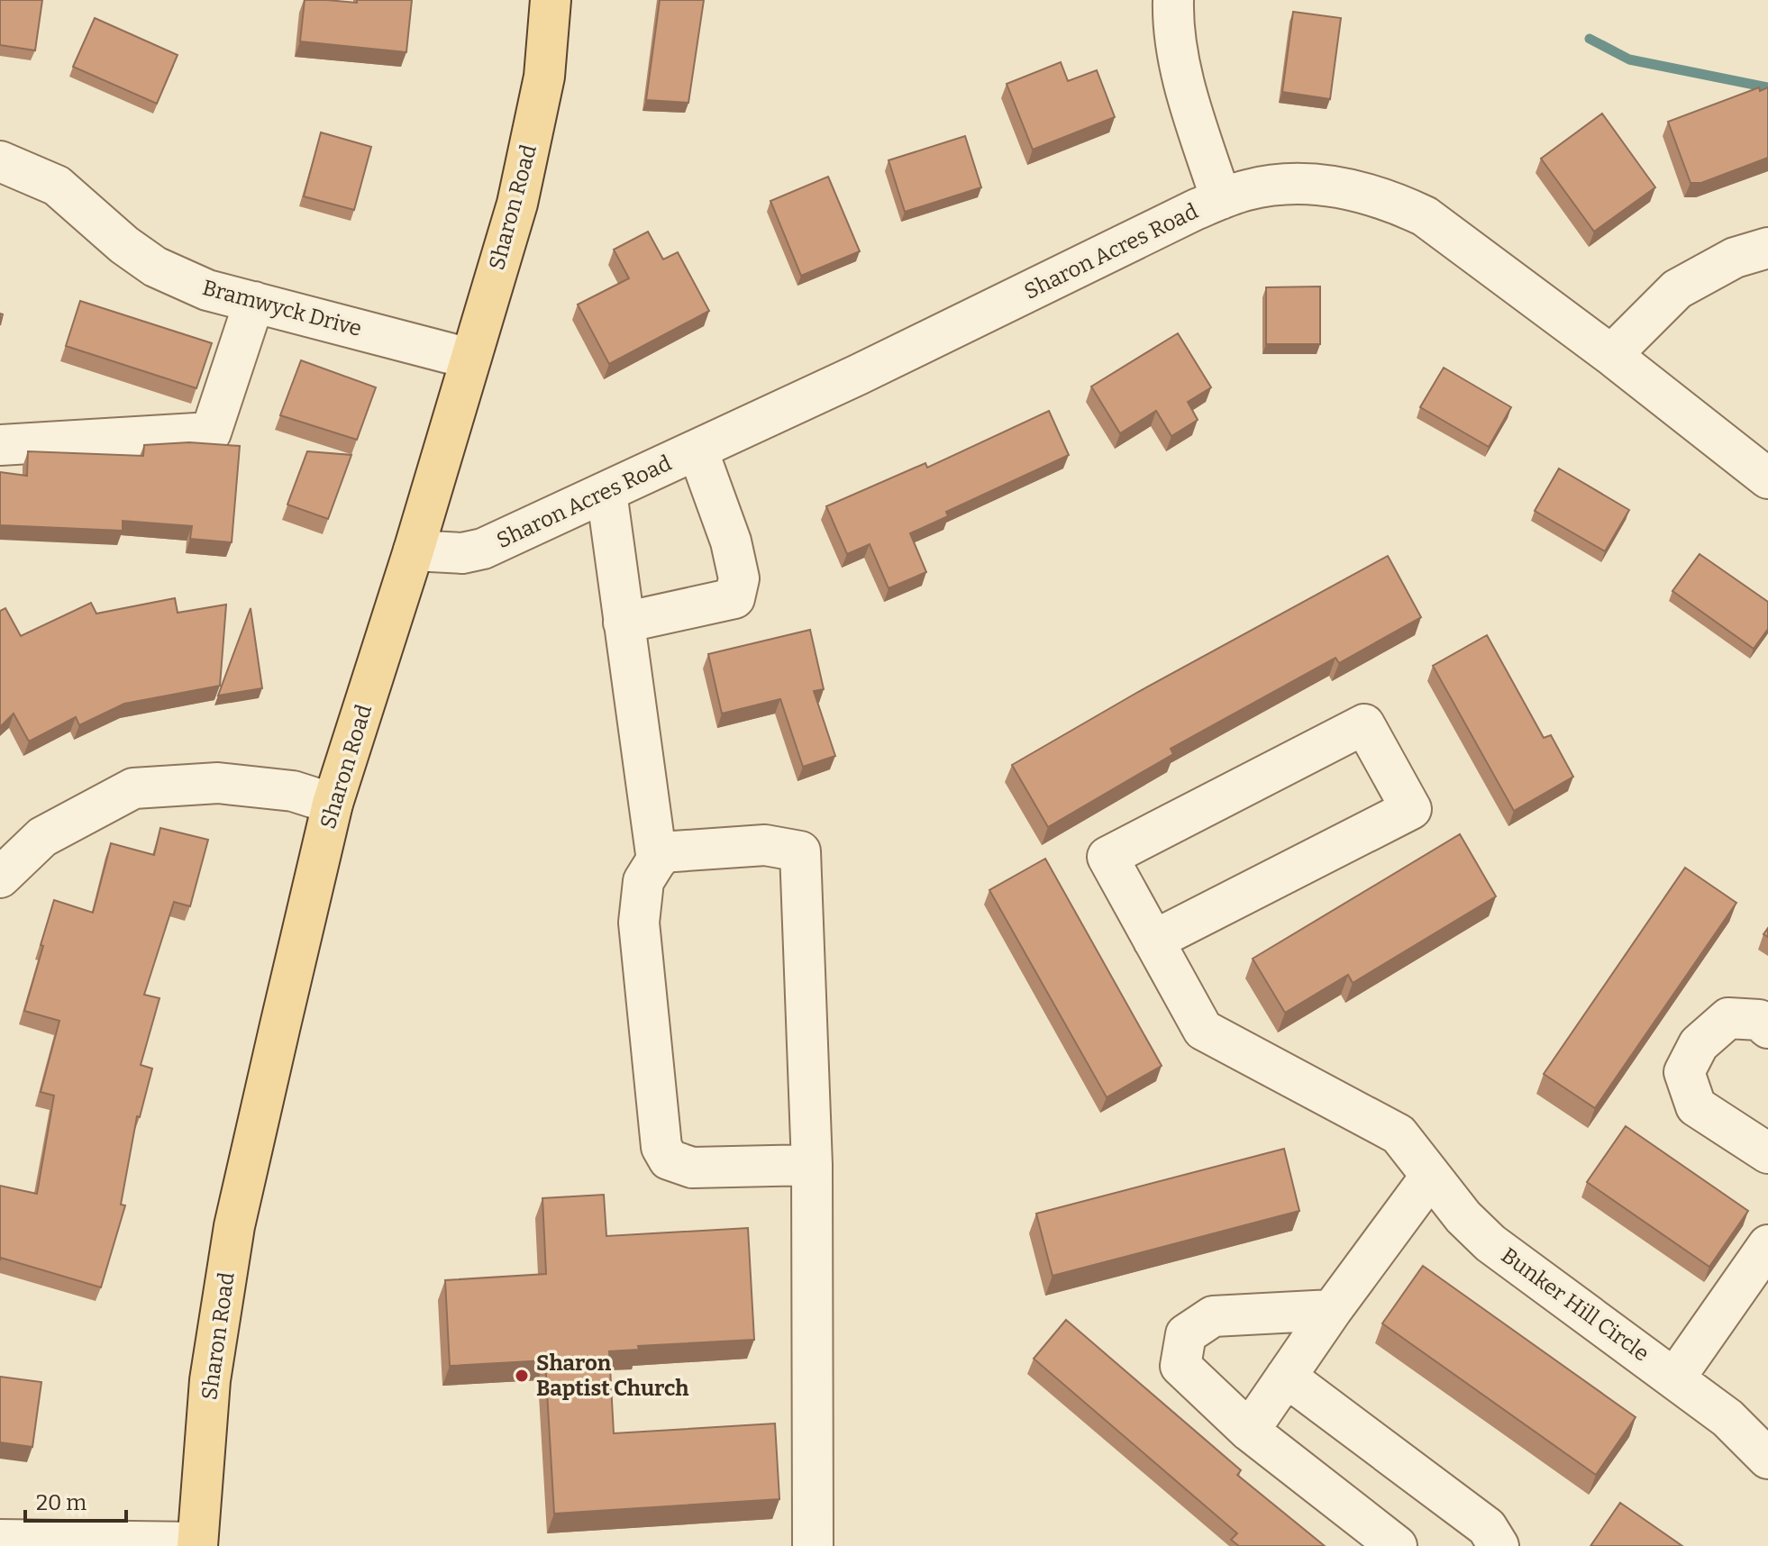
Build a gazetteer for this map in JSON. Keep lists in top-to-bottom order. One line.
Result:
{"streets":{"main road":["Sharon Road"],"street":["Sharon Acres Road","Bramwyck Drive","Bunker Hill Circle"]},"crossings":[["Sharon Road","Sharon Acres Road"],["Sharon Road","Bramwyck Drive"]],"places":["Sharon Baptist Church"],"scale_bar":"20 m"}
